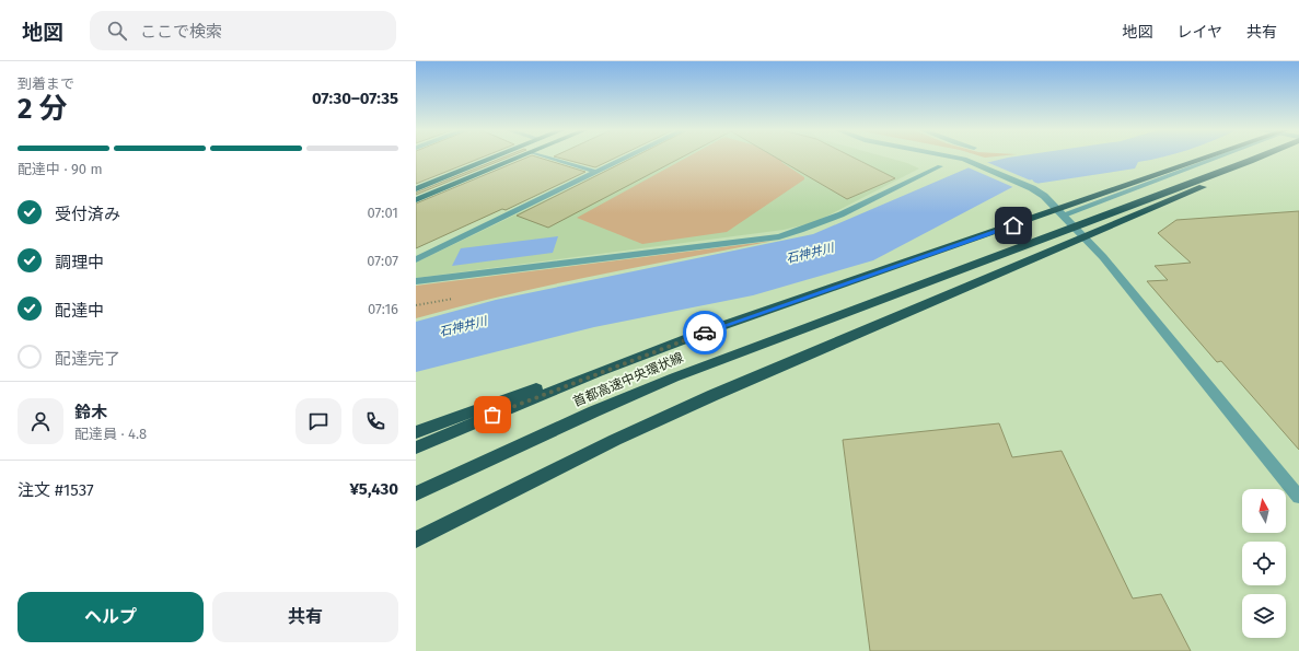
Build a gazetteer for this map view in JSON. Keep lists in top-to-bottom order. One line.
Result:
{"streets":{"highway":["首都高速中央環状線"]},"water":["石神井川"],"north":"top","page":{"header":"地図","search":"ここで検索","nav":["地図","レイヤ","共有"],"heading":["2 分","到着まで","07:30–07:35"],"panel":["鈴木","配達員 · 4.8","注文 #1537","¥5,430"],"bar":"配達中 · 90 m","list":[["受付済み","07:01"],["調理中","07:07"],["配達中","07:16"],"配達完了"],"buttons":["ヘルプ","共有"]}}
